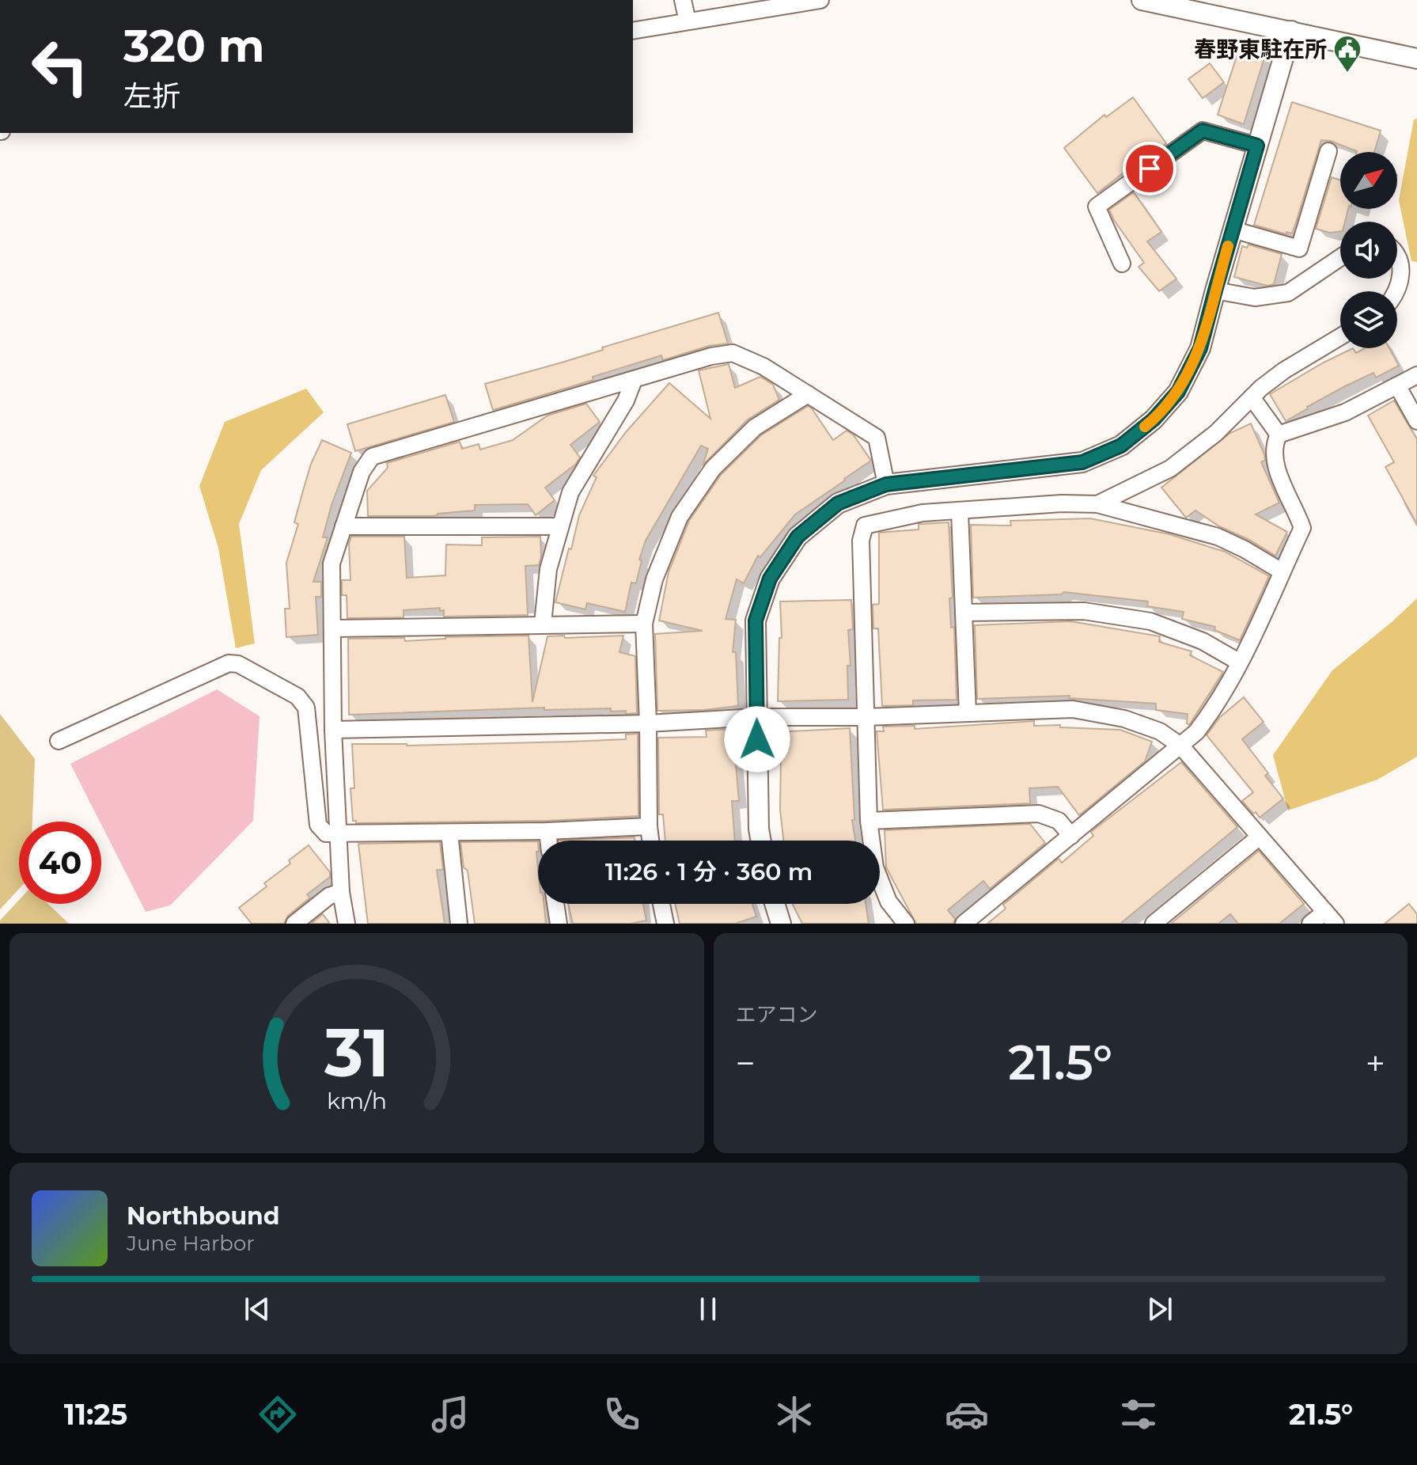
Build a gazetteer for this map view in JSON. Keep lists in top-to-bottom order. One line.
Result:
{"places":{"public building":["春野東駐在所"]},"north":"top right","page":{"turn":["320 m","左折"],"limit":"40","trip":"11:26 · 1 分 · 360 m","tile":"エアコン","heat":["−","21.5°","+"],"song":["Northbound","June Harbor"],"tabs":["11:25","21.5°"],"gauge":["31","km/h"]}}
